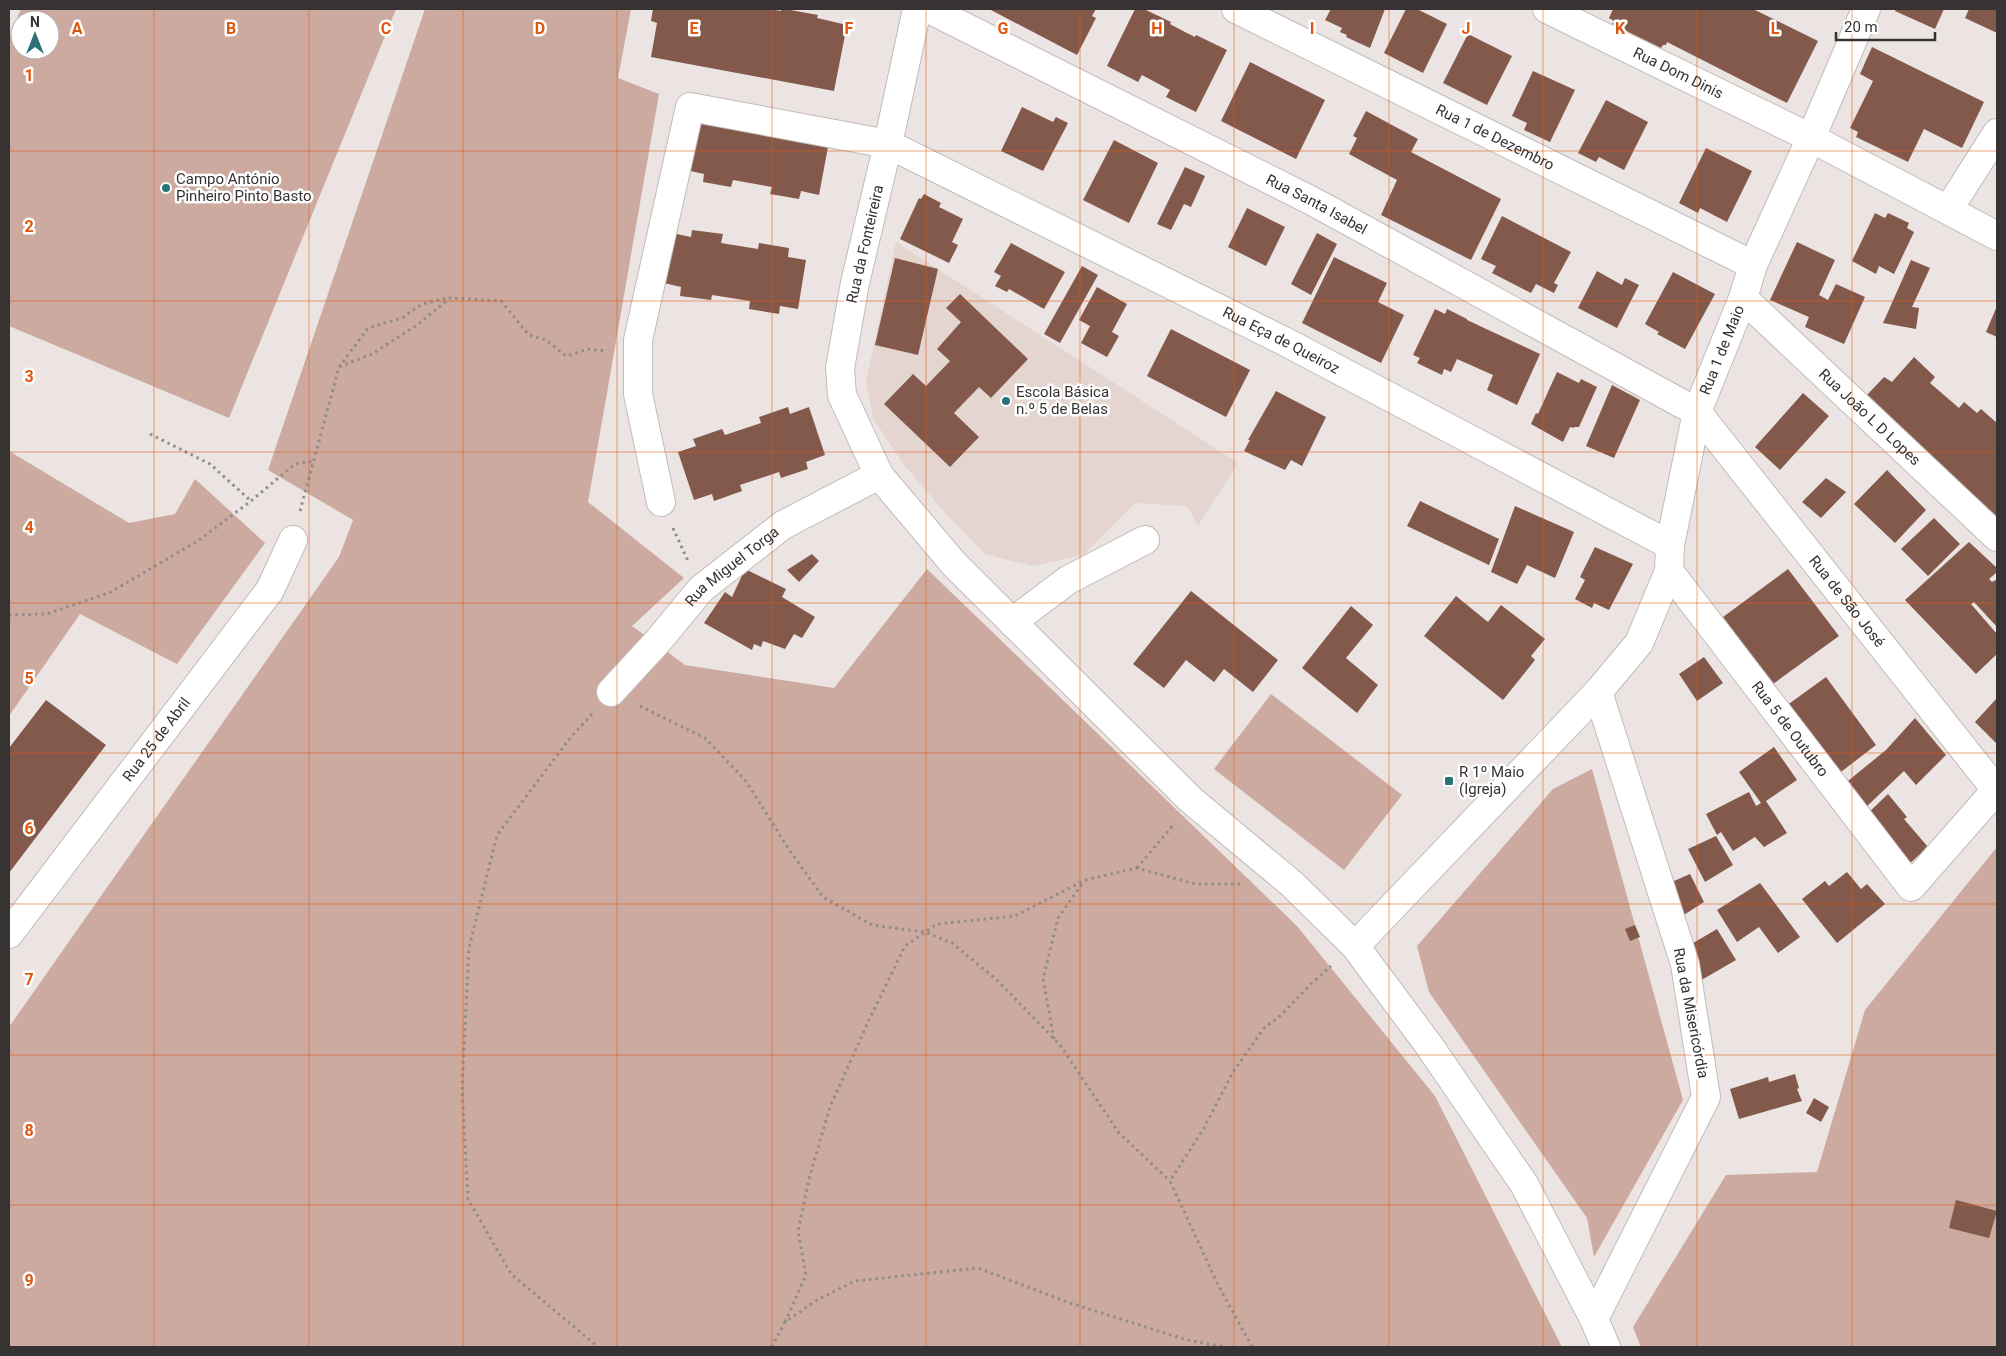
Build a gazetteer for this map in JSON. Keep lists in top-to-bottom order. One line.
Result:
{"streets":{"street":["Rua Dom Dinis","Rua 1 de Dezembro","Rua Santa Isabel","Rua da Fonteireira","Rua Eça de Queiroz","Rua 1 de Maio","Rua João L D Lopes","Rua Miguel Torga","Rua de São José","Rua 5 de Outubro","Rua 25 de Abril","Rua da Misericórdia"]},"crossings":[["Rua Dom Dinis","Rua 1 de Maio"],["Rua 1 de Dezembro","Rua 1 de Maio"],["Rua Santa Isabel","Rua 1 de Maio"],["Rua Santa Isabel","Rua de São José"],["Rua da Fonteireira","Rua Eça de Queiroz"],["Rua da Fonteireira","Rua 1 de Maio"],["Rua da Fonteireira","Rua Miguel Torga"],["Rua da Fonteireira","Rua da Misericórdia"],["Rua Eça de Queiroz","Rua 1 de Maio"],["Rua 1 de Maio","Rua João L D Lopes"],["Rua 1 de Maio","Rua de São José"],["Rua 1 de Maio","Rua 5 de Outubro"],["Rua 1 de Maio","Rua da Misericórdia"],["Rua de São José","Rua 5 de Outubro"]],"places":{"other":["Campo António Pinheiro Pinto Basto","Escola Básica n.º 5 de Belas"],"transit":["R 1º Maio (Igreja)"]},"scale_bar":"20 m","north":"top","grid":{"columns":["A","B","C","D","E","F","G","H","I","J","K","L"],"rows":["1","2","3","4","5","6","7","8","9"]}}
